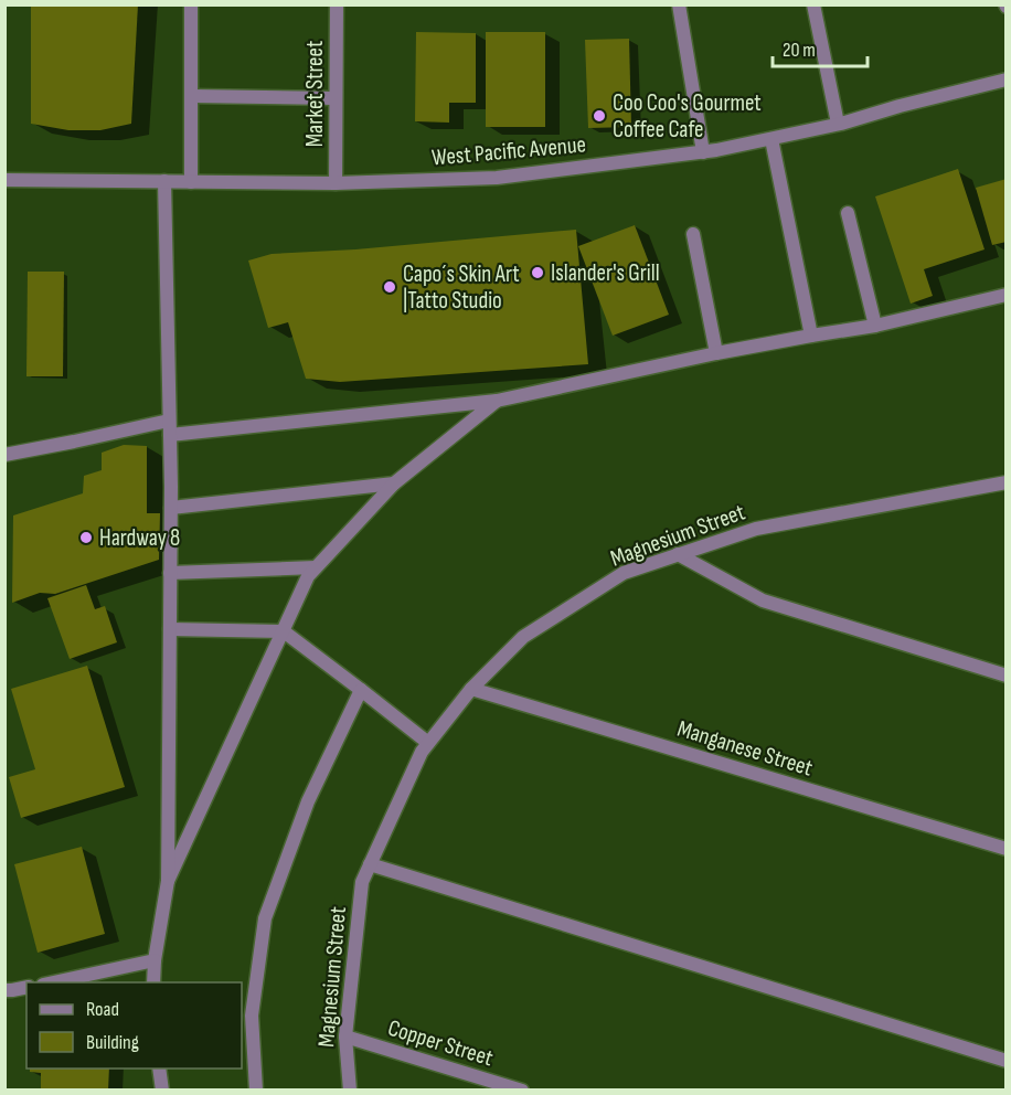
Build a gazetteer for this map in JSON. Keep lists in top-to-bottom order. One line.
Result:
{"streets":{"street":["Market Street","West Pacific Avenue","Magnesium Street","Manganese Street","Copper Street"]},"crossings":[["Market Street","West Pacific Avenue"],["Magnesium Street","Manganese Street"],["Magnesium Street","Copper Street"]],"places":["Coo Coo's Gourmet Coffee Cafe","Islander's Grill","Capo´s Skin Art |Tatto Studio","Hardway 8"],"legend":["Road","Building"],"scale_bar":"20 m"}
